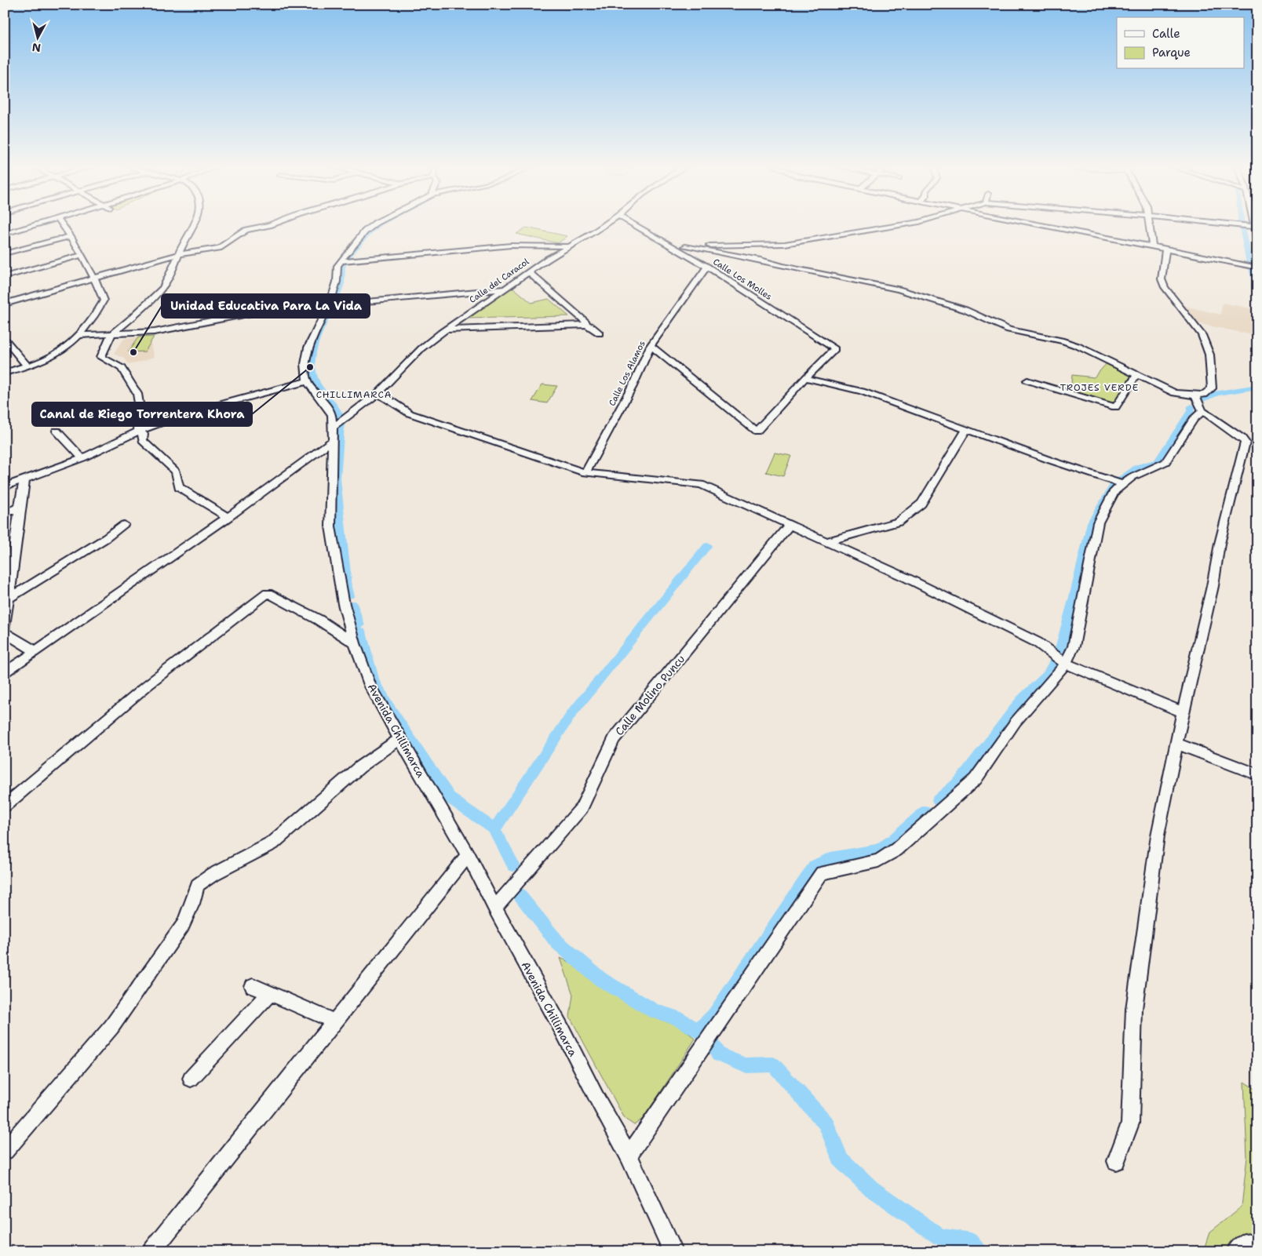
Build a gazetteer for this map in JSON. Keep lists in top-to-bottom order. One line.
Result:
{"streets":{"street":["Calle Los Molles","Calle del Caracol","Calle Los Alamos","Calle Molino Puncu","Avenida Chillimarca"]},"crossings":[["Calle Los Molles","Calle Los Alamos"],["Calle del Caracol","Avenida Chillimarca"],["Calle Molino Puncu","Avenida Chillimarca"]],"districts":["TROJES VERDE","CHILLIMARCA"],"places":["Unidad Educativa Para La Vida","Canal de Riego Torrentera Khora"],"legend":["Calle","Parque"],"north":"bottom"}
